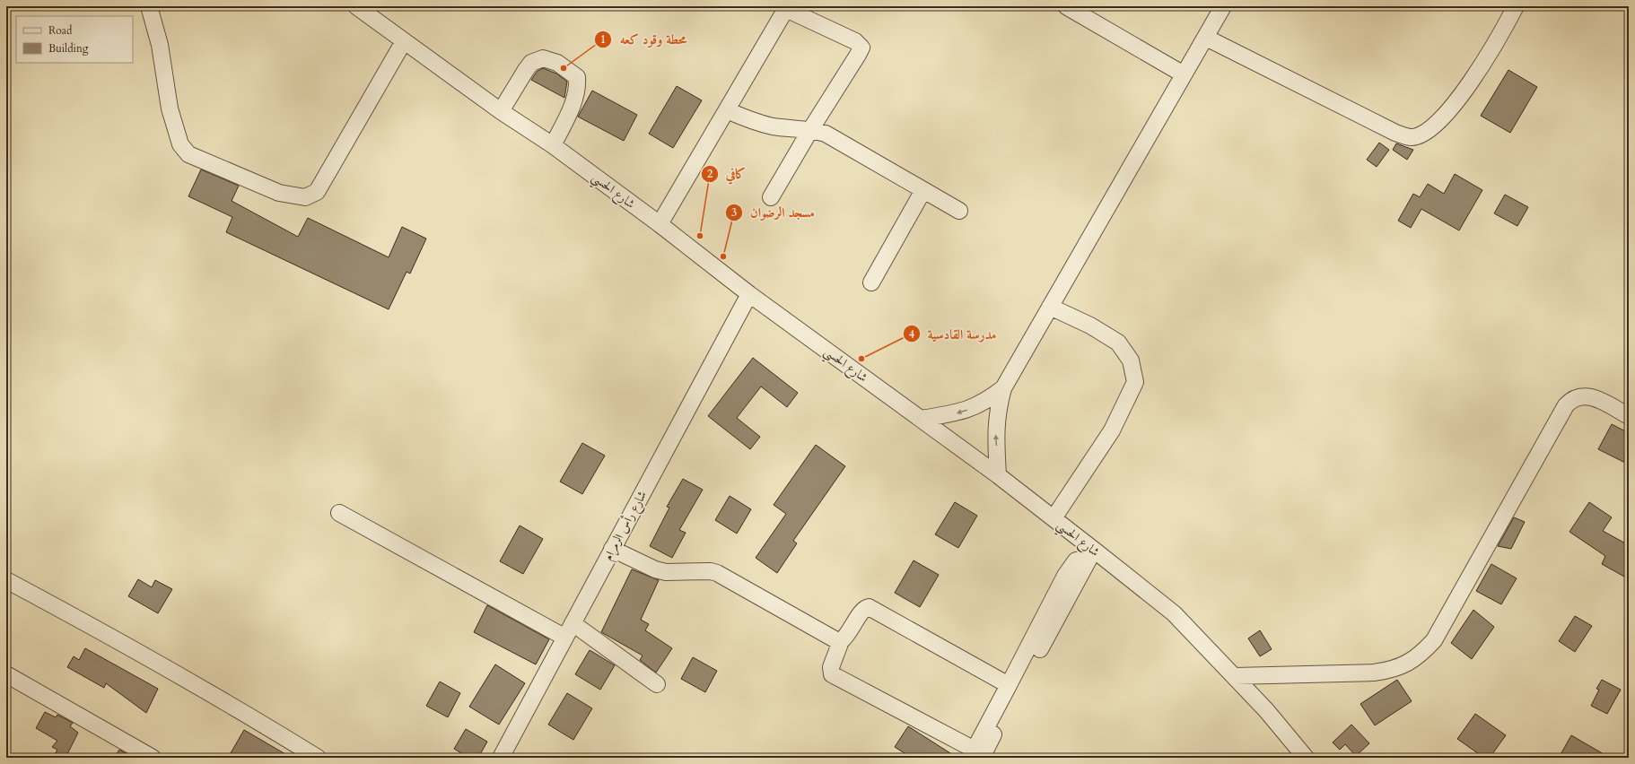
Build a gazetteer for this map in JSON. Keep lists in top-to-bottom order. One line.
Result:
{"streets":{"street":["شارع الحسي","شارع رأس الرمرام"]},"crossings":[["شارع الحسي","شارع رأس الرمرام"]],"places":["محطة وقود كعه","كافي","مسجد الرضوان","مدرسة القادسية"],"legend":["Road","Building"]}
